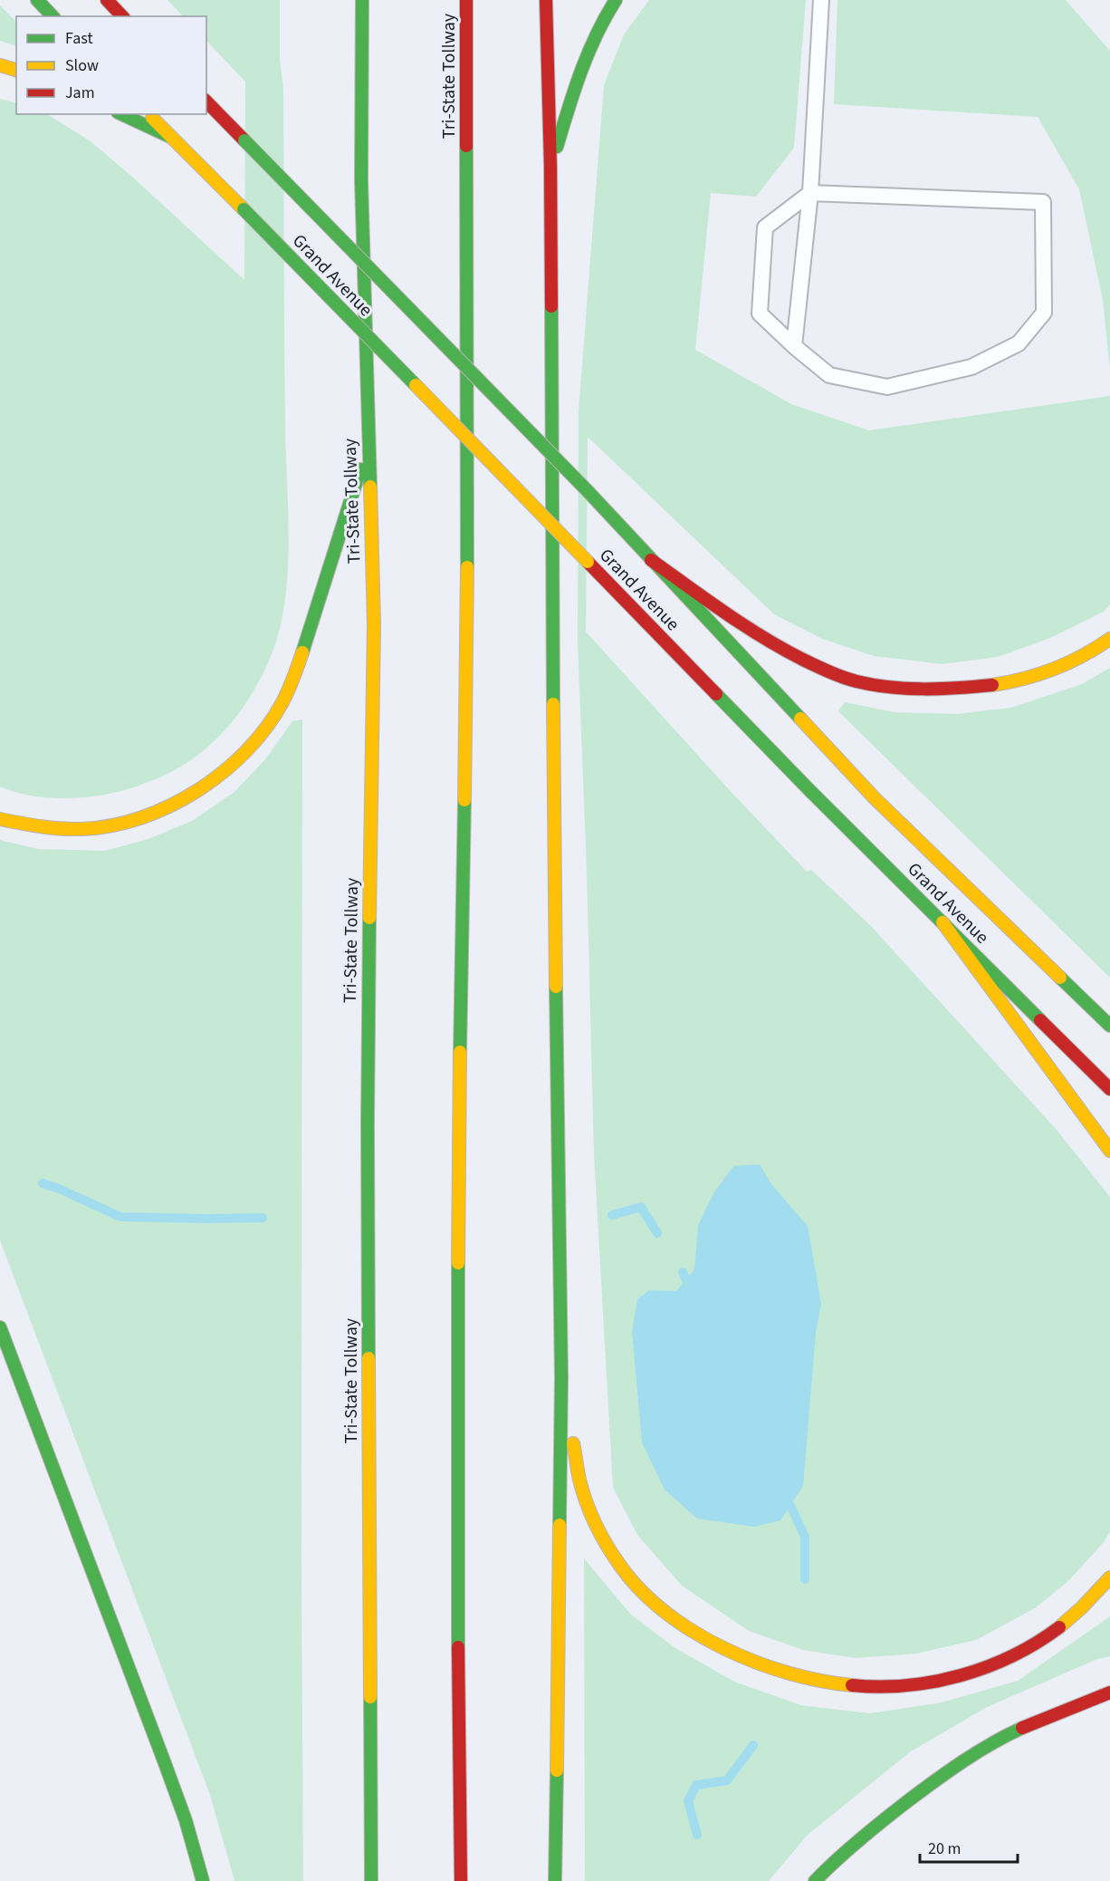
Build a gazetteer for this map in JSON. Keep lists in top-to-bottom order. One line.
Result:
{"streets":{"main road":["Tri-State Tollway","Grand Avenue"]},"legend":["Fast","Slow","Jam"],"scale_bar":"20 m"}
